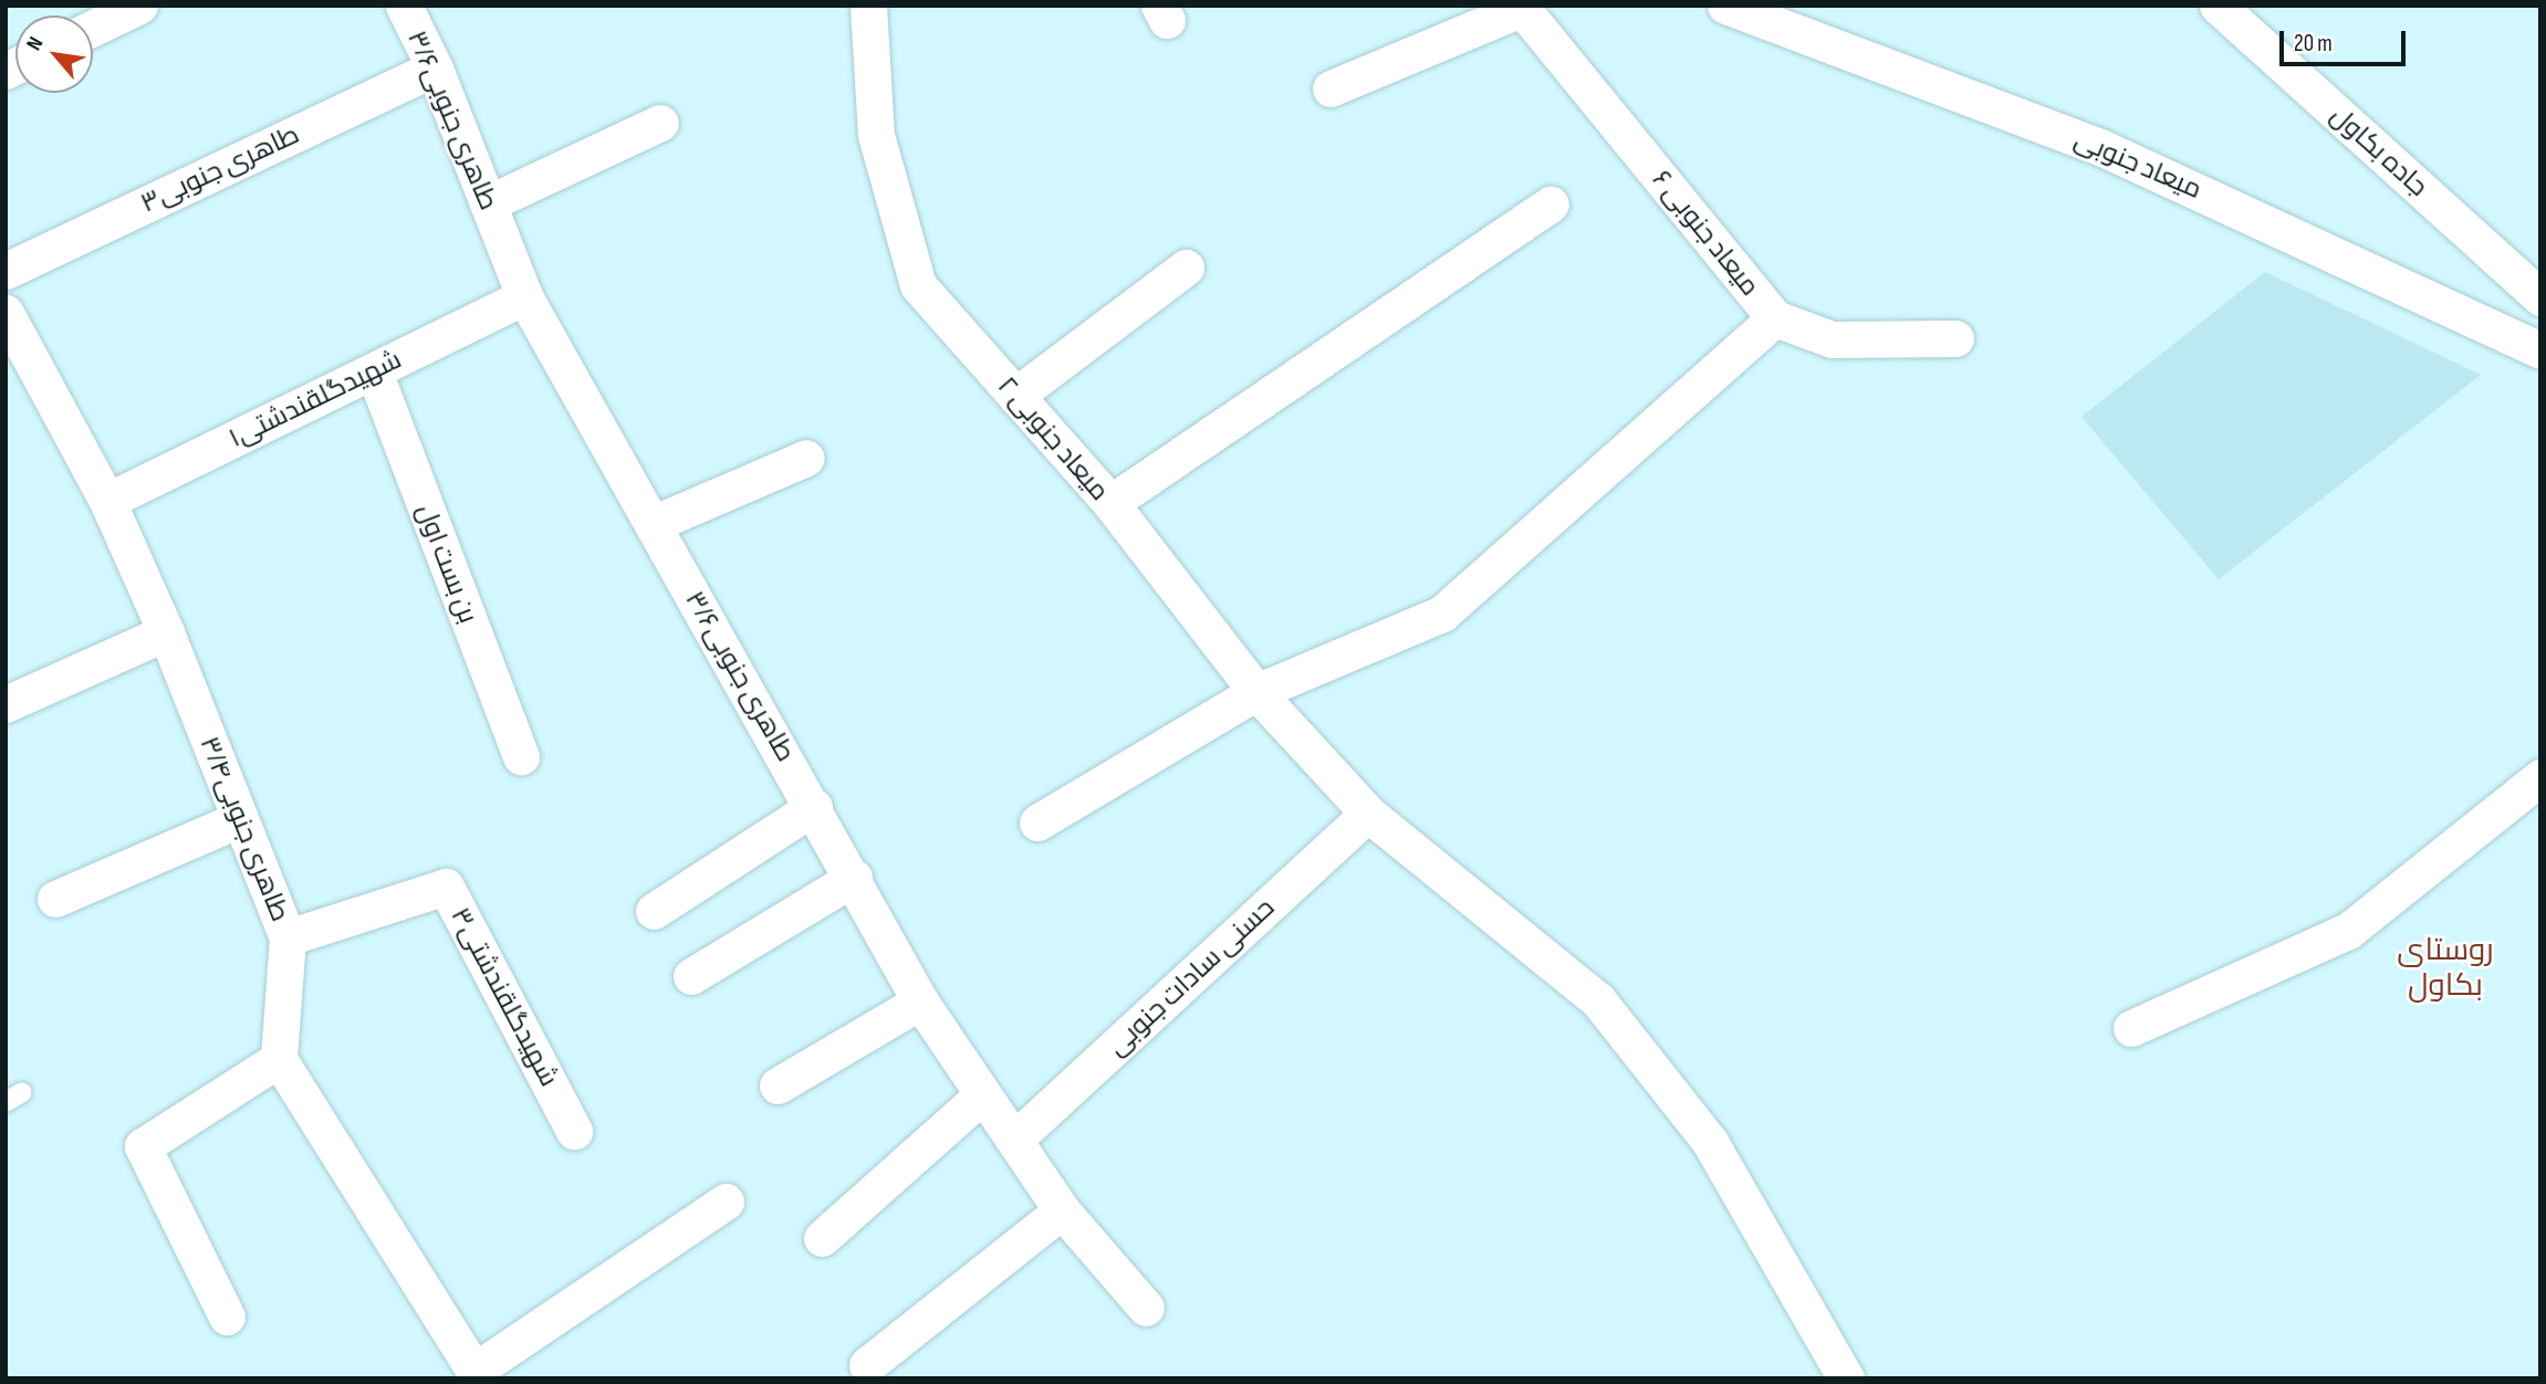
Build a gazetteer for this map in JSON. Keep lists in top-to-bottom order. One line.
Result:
{"streets":{"street":["طاهری جنوبی۳/۶","جاده بکاول","میعاد جنوبی","طاهری جنوبی۳","میعاد جنوبی ۶","شهیدگلقندشتی۱","میعاد جنوبی ۲","بن بست اول","طاهری جنوبی۳/۴","حسنی سادات جنوبی","شهیدگلقندشتی۳"]},"crossings":[["طاهری جنوبی۳/۶","طاهری جنوبی۳"],["طاهری جنوبی۳/۶","شهیدگلقندشتی۱"],["طاهری جنوبی۳/۶","حسنی سادات جنوبی"],["شهیدگلقندشتی۱","بن بست اول"],["شهیدگلقندشتی۱","طاهری جنوبی۳/۴"],["میعاد جنوبی ۲","حسنی سادات جنوبی"],["طاهری جنوبی۳/۴","شهیدگلقندشتی۳"]],"districts":["روستای بکاول"],"scale_bar":"20 m","north":"top left"}
